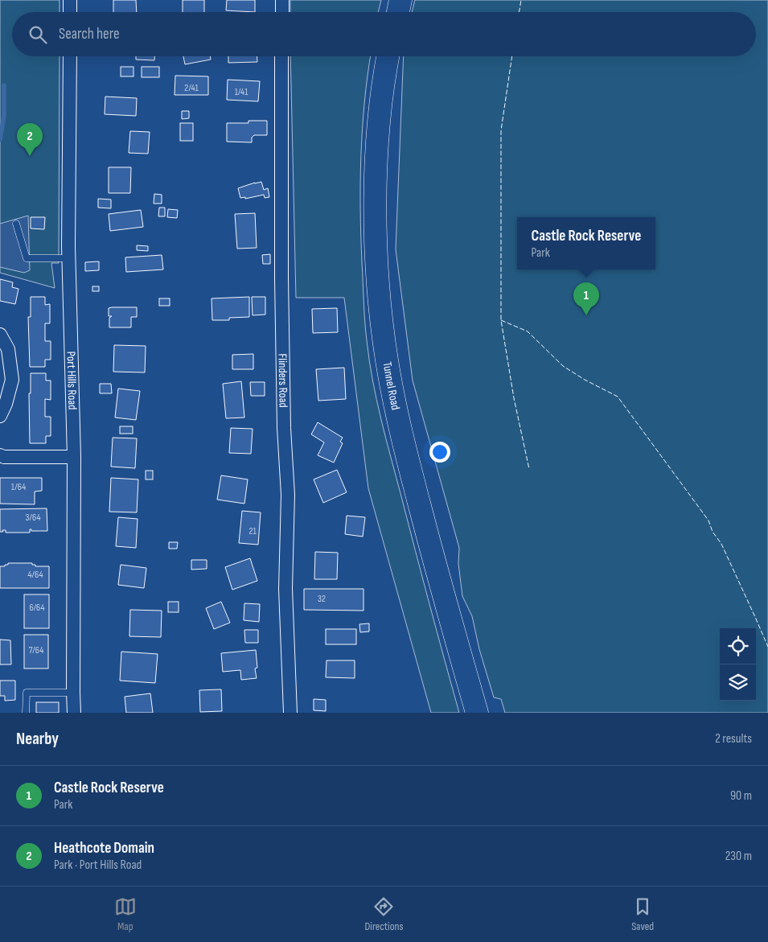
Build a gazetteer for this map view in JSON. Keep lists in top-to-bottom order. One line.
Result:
{"streets":{"highway":["Tunnel Road"],"street":["Port Hills Road","Flinders Road"]},"house_numbers":["2/41","1/41","1/64","3/64","21","4/64","32","6/64","7/64"],"page":{"search":"Search here","pins":["2","1"],"popup":["Castle Rock Reserve","Park"],"heading":["Nearby","2 results"],"list":[{"mark":"1","name":"Castle Rock Reserve","note":"Park","value":"90 m"},{"mark":"2","name":"Heathcote Domain","note":"Park · Port Hills Road","value":"230 m"}],"nav":["Map","Directions","Saved"]}}
